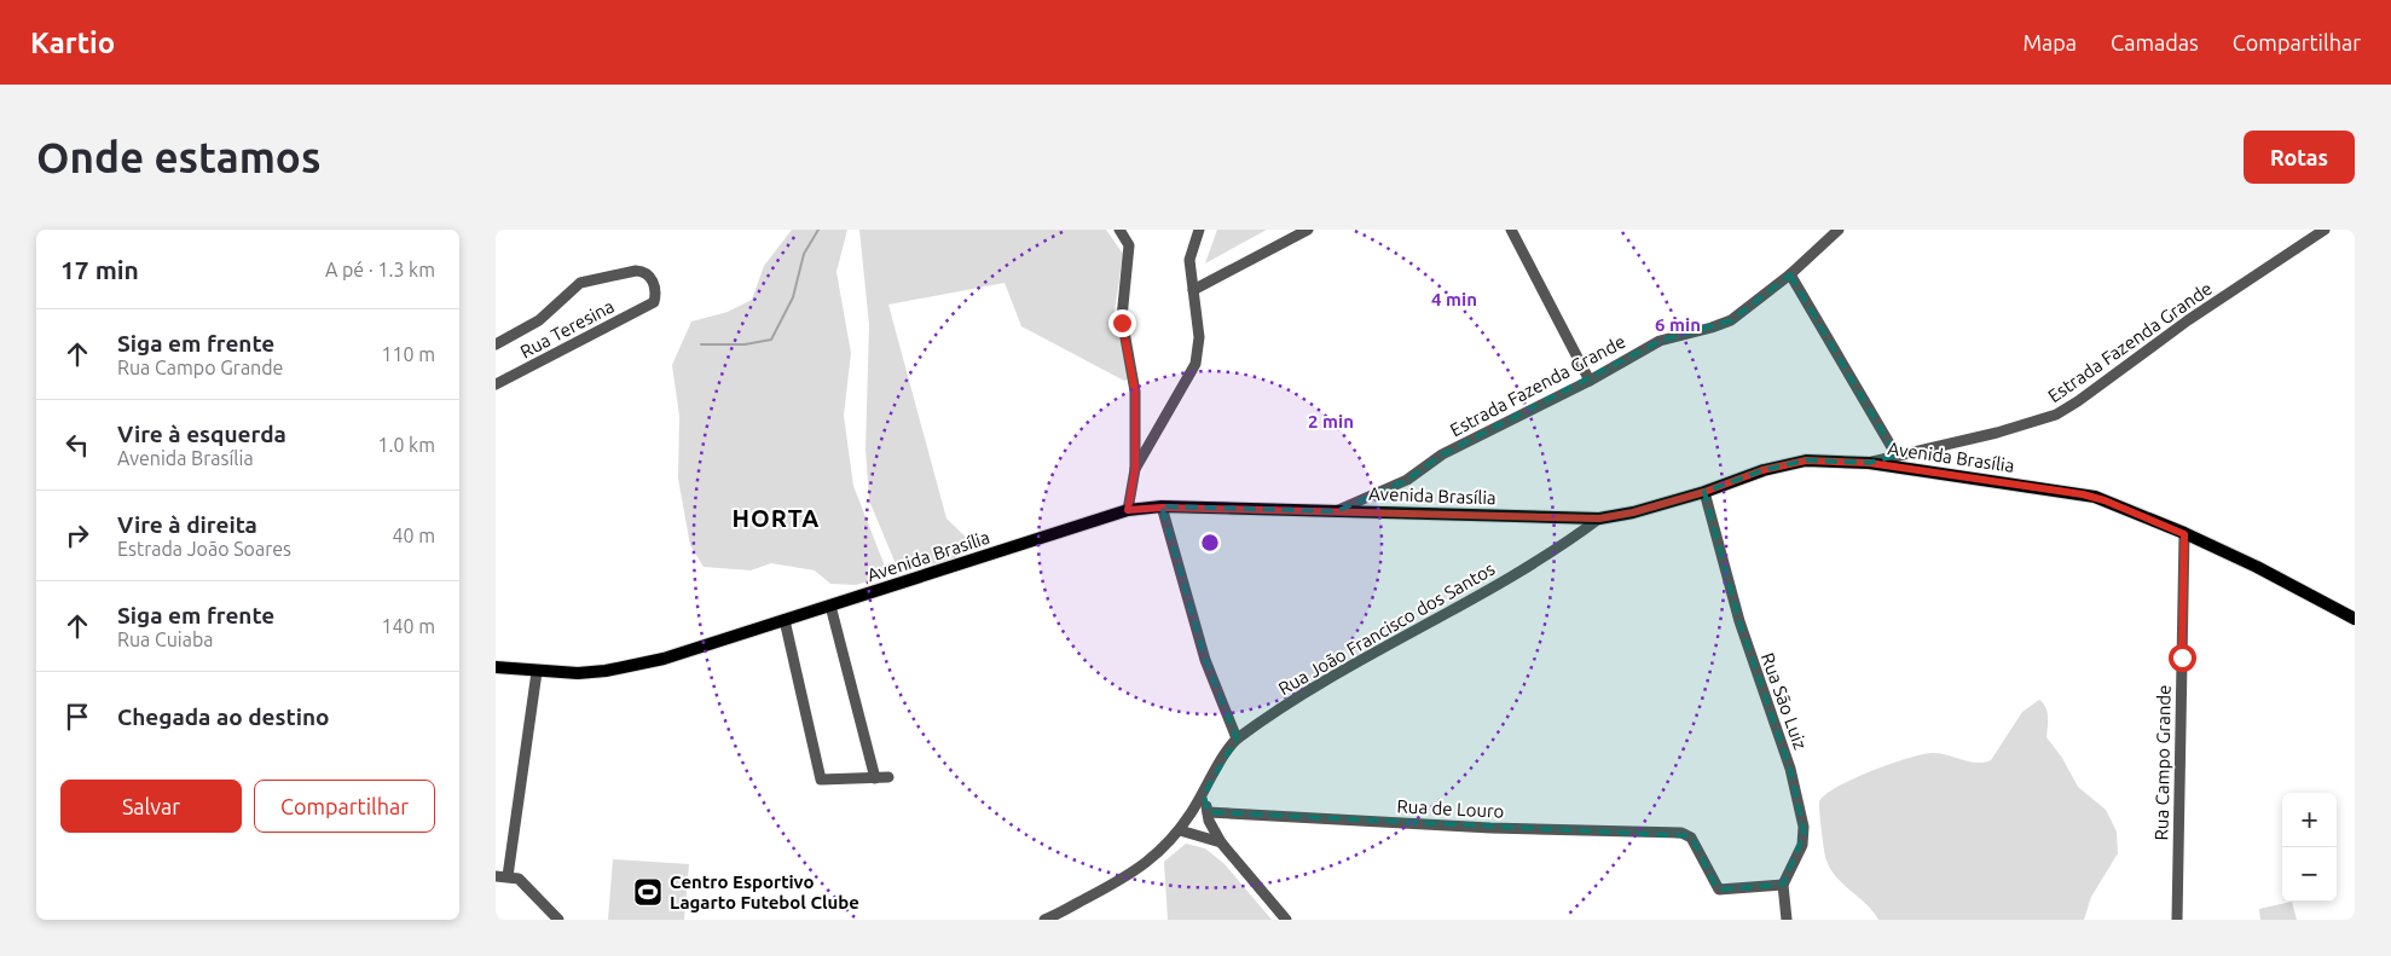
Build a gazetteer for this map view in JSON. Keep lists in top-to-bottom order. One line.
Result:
{"streets":{"main road":["Avenida Brasília"],"street":["Rua Teresina","Estrada Fazenda Grande","Rua João Francisco dos Santos","Rua São Luiz","Rua Campo Grande","Rua de Louro"]},"crossings":[["Estrada Fazenda Grande","Avenida Brasília"],["Avenida Brasília","Rua João Francisco dos Santos"],["Avenida Brasília","Rua São Luiz"],["Avenida Brasília","Rua Campo Grande"],["Rua São Luiz","Rua de Louro"]],"districts":["HORTA"],"places":{"sports":["Centro Esportivo Lagarto Futebol Clube"]},"page":{"header":"Kartio","nav":["Mapa","Camadas","Compartilhar"],"buttons":["Rotas",["Salvar","Compartilhar"]],"title":"Onde estamos","heading":["17 min","A pé · 1.3 km"],"list":[["Siga em frente","Rua Campo Grande","110 m"],["Vire à esquerda","Avenida Brasília","1.0 km"],["Vire à direita","Estrada João Soares","40 m"],["Siga em frente","Rua Cuiaba","140 m"],"Chegada ao destino"],"map_buttons":["+","−"]},"rings":["4 min","6 min","2 min"]}
